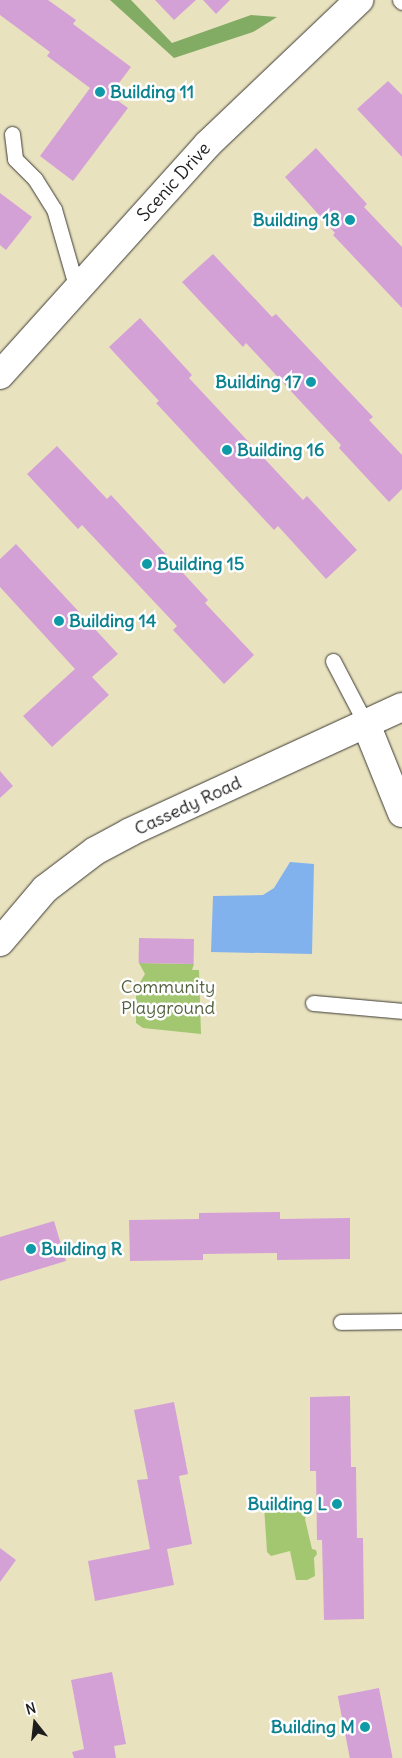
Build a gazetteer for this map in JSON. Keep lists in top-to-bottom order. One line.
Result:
{"streets":{"street":["Scenic Drive","Cassedy Road"]},"parks":["Community Playground"],"places":["Building 11","Building 18","Building 17","Building 16","Building 15","Building 14","Building R","Building L","Building M"],"north":"top"}
